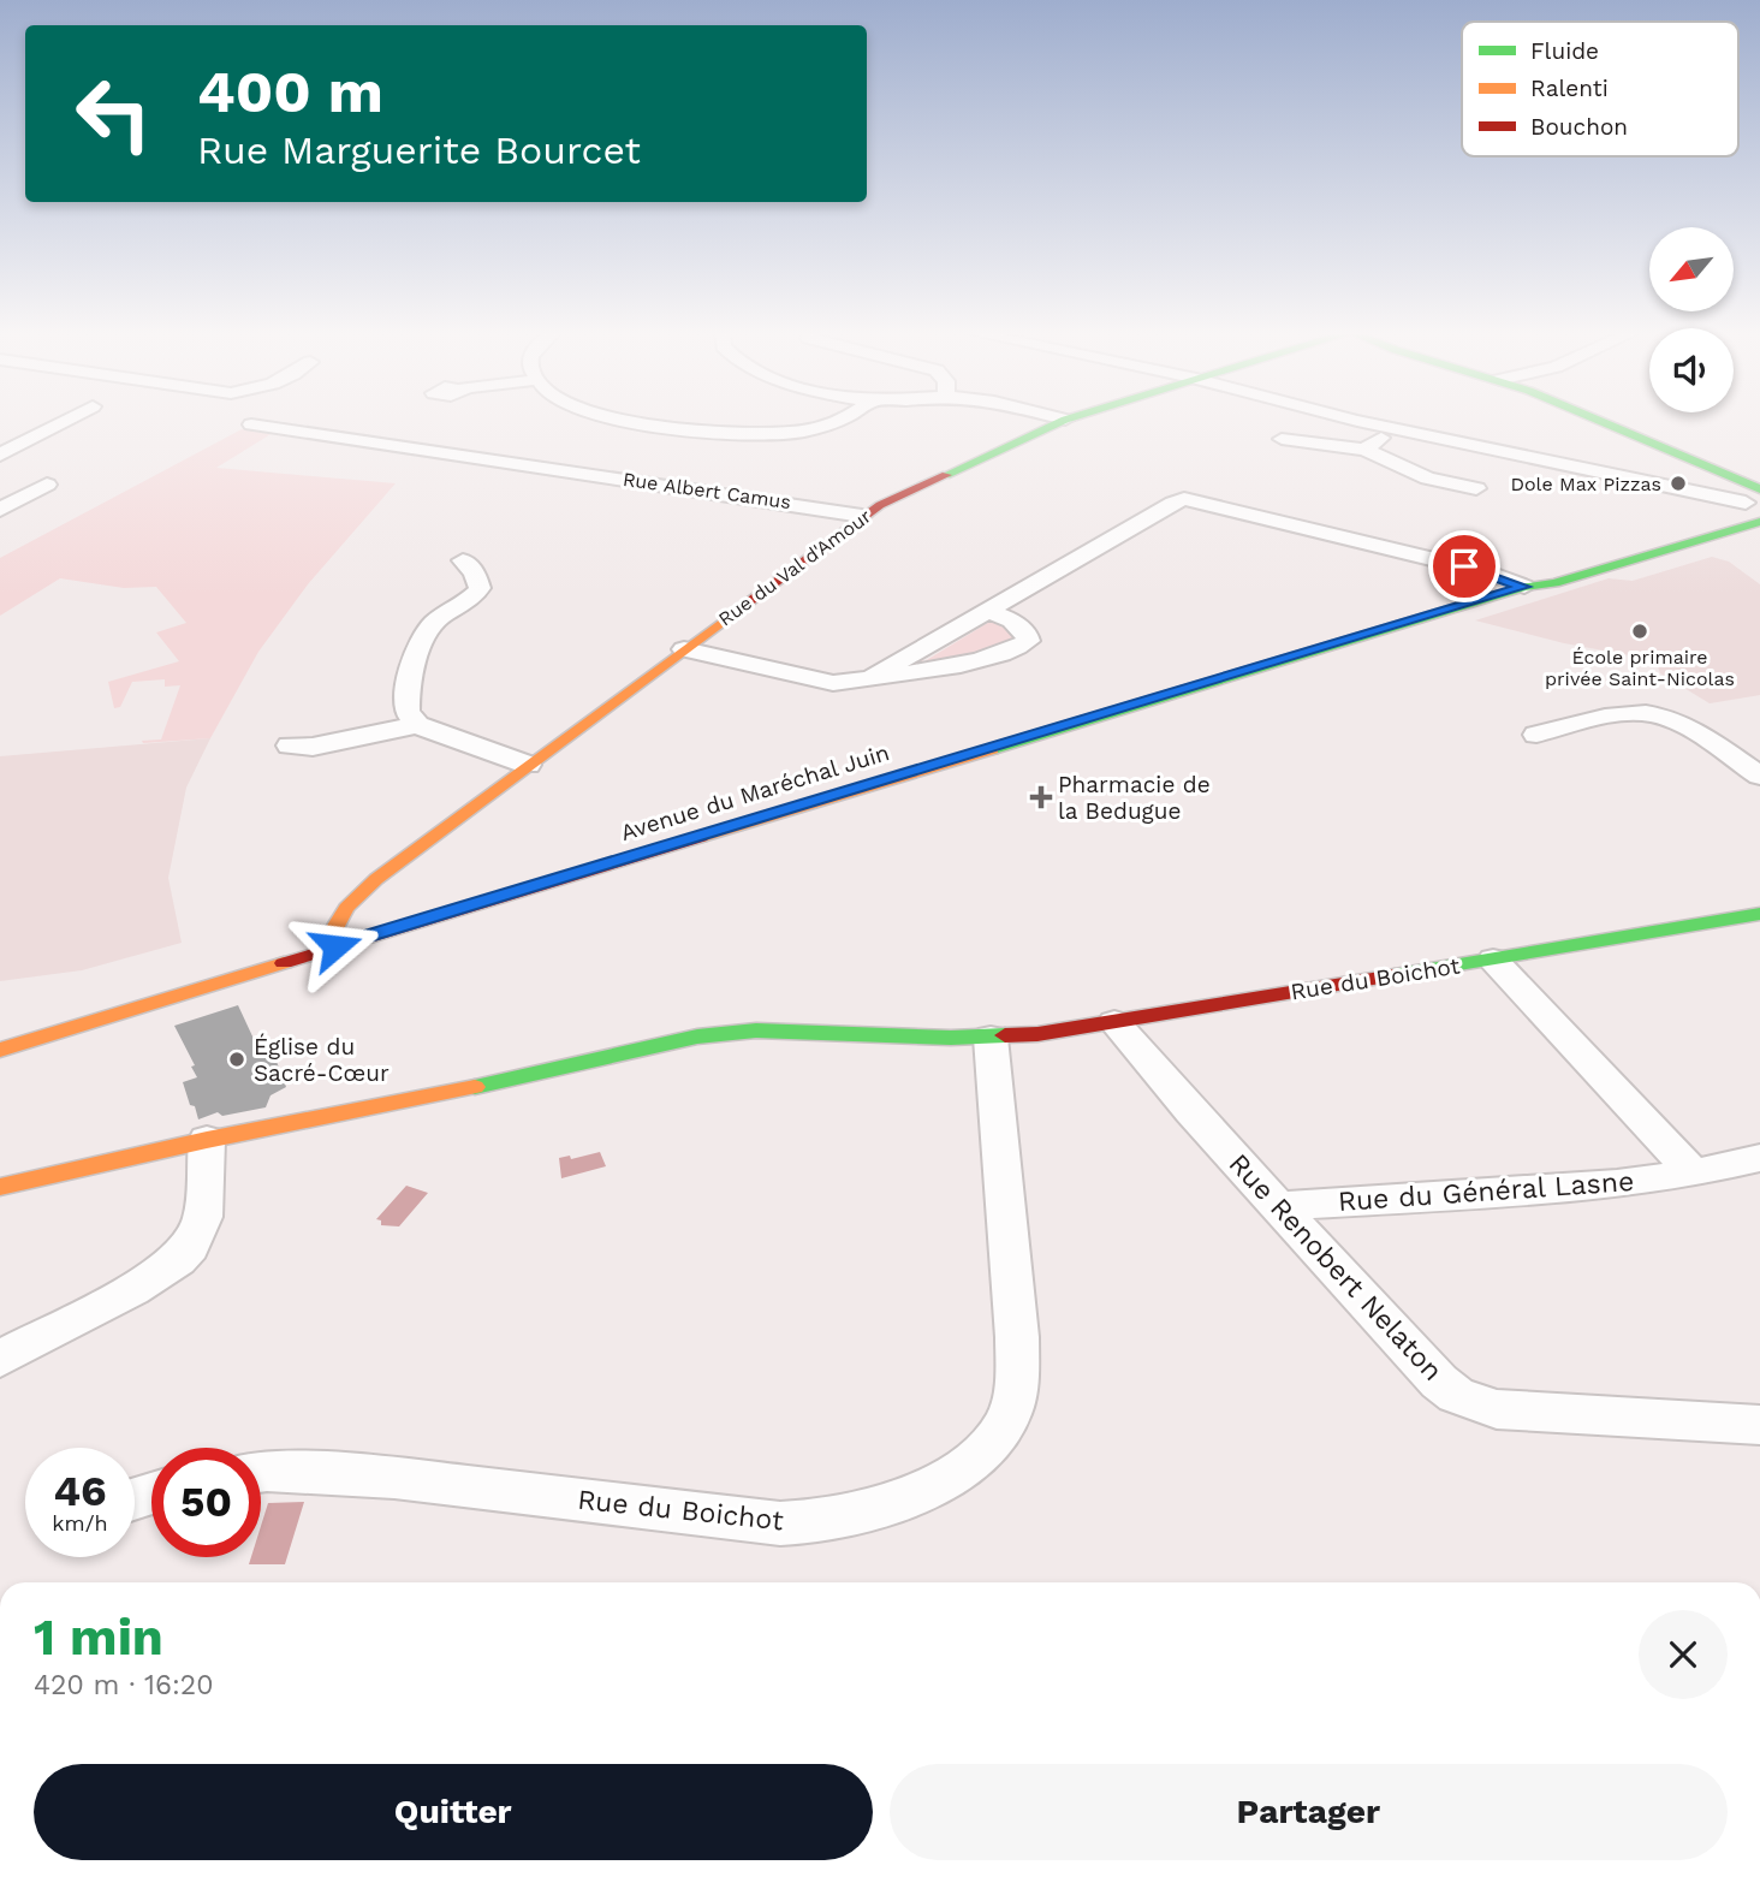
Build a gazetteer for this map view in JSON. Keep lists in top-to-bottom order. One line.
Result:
{"streets":{"street":["Rue Albert Camus","Rue du Val d'Amour","Avenue du Maréchal Juin","Rue du Boichot","Rue du Général Lasne","Rue Renobert Nelaton"]},"crossings":[["Rue Albert Camus","Rue du Val d'Amour"],["Rue du Val d'Amour","Avenue du Maréchal Juin"],["Rue du Boichot","Rue Renobert Nelaton"],["Rue du Général Lasne","Rue Renobert Nelaton"]],"places":{"other":["Dole Max Pizzas","École primaire privée Saint-Nicolas","Église du Sacré-Cœur"],"health":["Pharmacie de la Bedugue"]},"legend":["Fluide","Ralenti","Bouchon"],"north":"bottom left","page":{"turn":["400 m","Rue Marguerite Bourcet"],"speed":"46 km/h","limit":"50","heading":["1 min","420 m · 16:20"],"buttons":["Quitter","Partager"]}}
